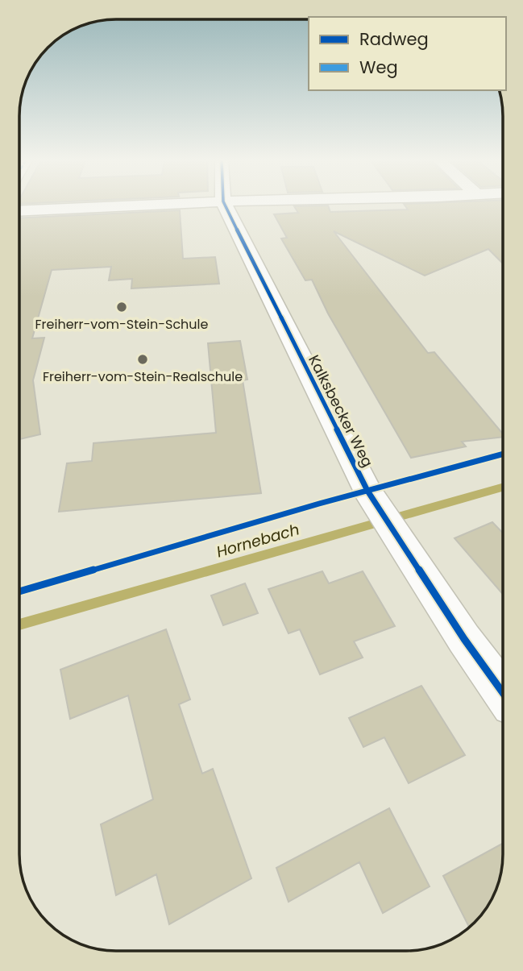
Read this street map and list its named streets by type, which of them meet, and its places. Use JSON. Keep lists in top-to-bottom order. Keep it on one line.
{"streets":{"street":["Kalksbecker Weg"]},"water":["Hornebach"],"places":["Freiherr-vom-Stein-Schule","Freiherr-vom-Stein-Realschule"],"legend":["Radweg","Weg"]}
